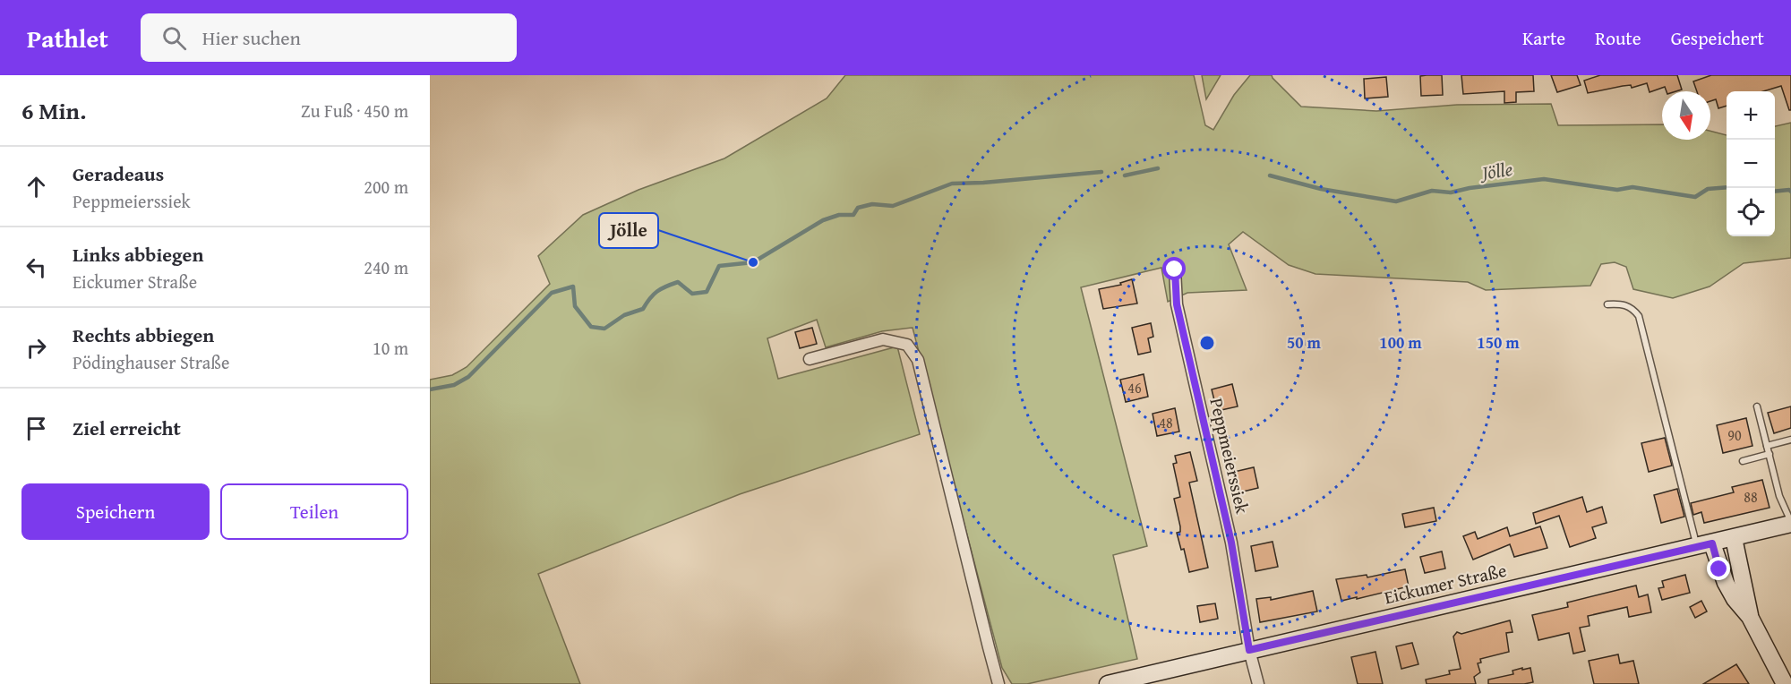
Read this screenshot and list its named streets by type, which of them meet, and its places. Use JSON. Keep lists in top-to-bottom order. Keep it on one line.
{"streets":{"main road":["Eickumer Straße"],"street":["Peppmeierssiek"]},"crossings":[["Peppmeierssiek","Eickumer Straße"]],"water":["Jölle"],"places":["Jölle"],"house_numbers":["46","48","90","88"],"north":"bottom","page":{"header":"Pathlet","search":"Hier suchen","nav":["Karte","Route","Gespeichert"],"heading":["6 Min.","Zu Fuß · 450 m"],"map_buttons":["+","−"],"list":[["Geradeaus","Peppmeierssiek","200 m"],["Links abbiegen","Eickumer Straße","240 m"],["Rechts abbiegen","Pödinghauser Straße","10 m"],"Ziel erreicht"],"buttons":["Speichern","Teilen"]},"rings":["50 m","100 m","150 m"]}
